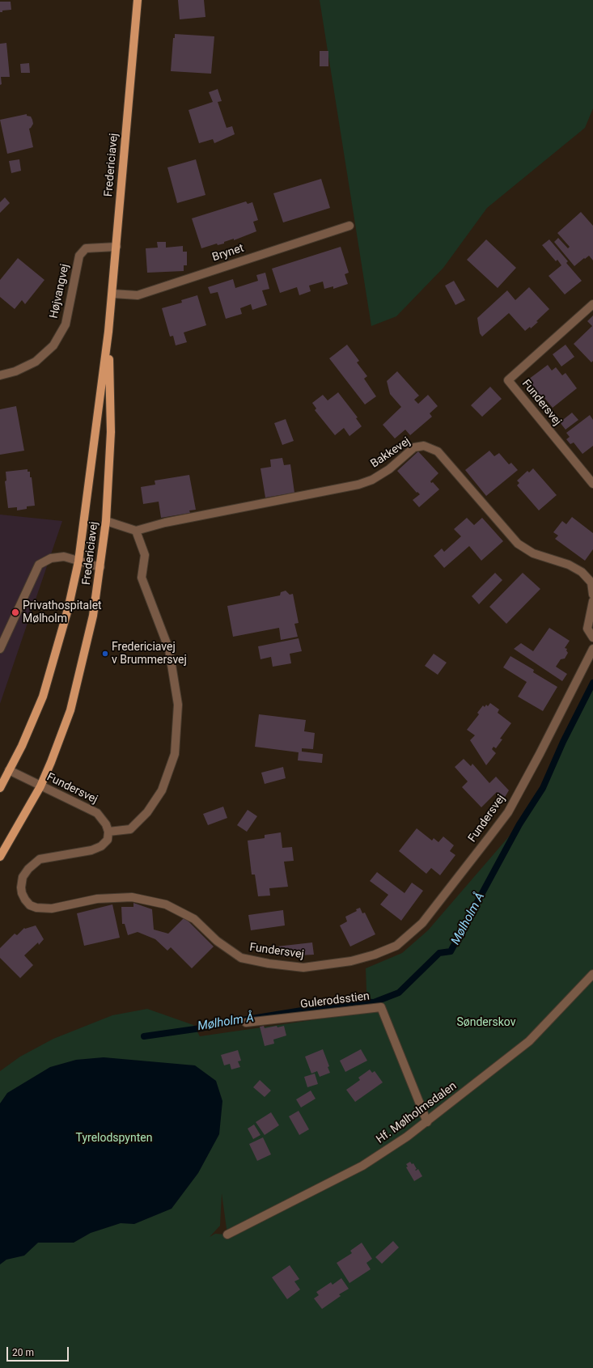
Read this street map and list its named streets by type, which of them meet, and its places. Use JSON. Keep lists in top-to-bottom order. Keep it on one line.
{"streets":{"main road":["Fredericiavej"],"street":["Brynet","Højvangvej","Fundersvej","Bakkevej","Gulerodsstien","Hf. Mølholmsdalen"]},"crossings":[["Fredericiavej","Brynet"],["Fredericiavej","Højvangvej"],["Fredericiavej","Fundersvej"],["Gulerodsstien","Hf. Mølholmsdalen"]],"water":["Mølholm Å"],"parks":["Sønderskov","Tyrelodspynten"],"places":["Privathospitalet Mølholm","Fredericiavej v Brummersvej"],"scale_bar":"20 m"}
